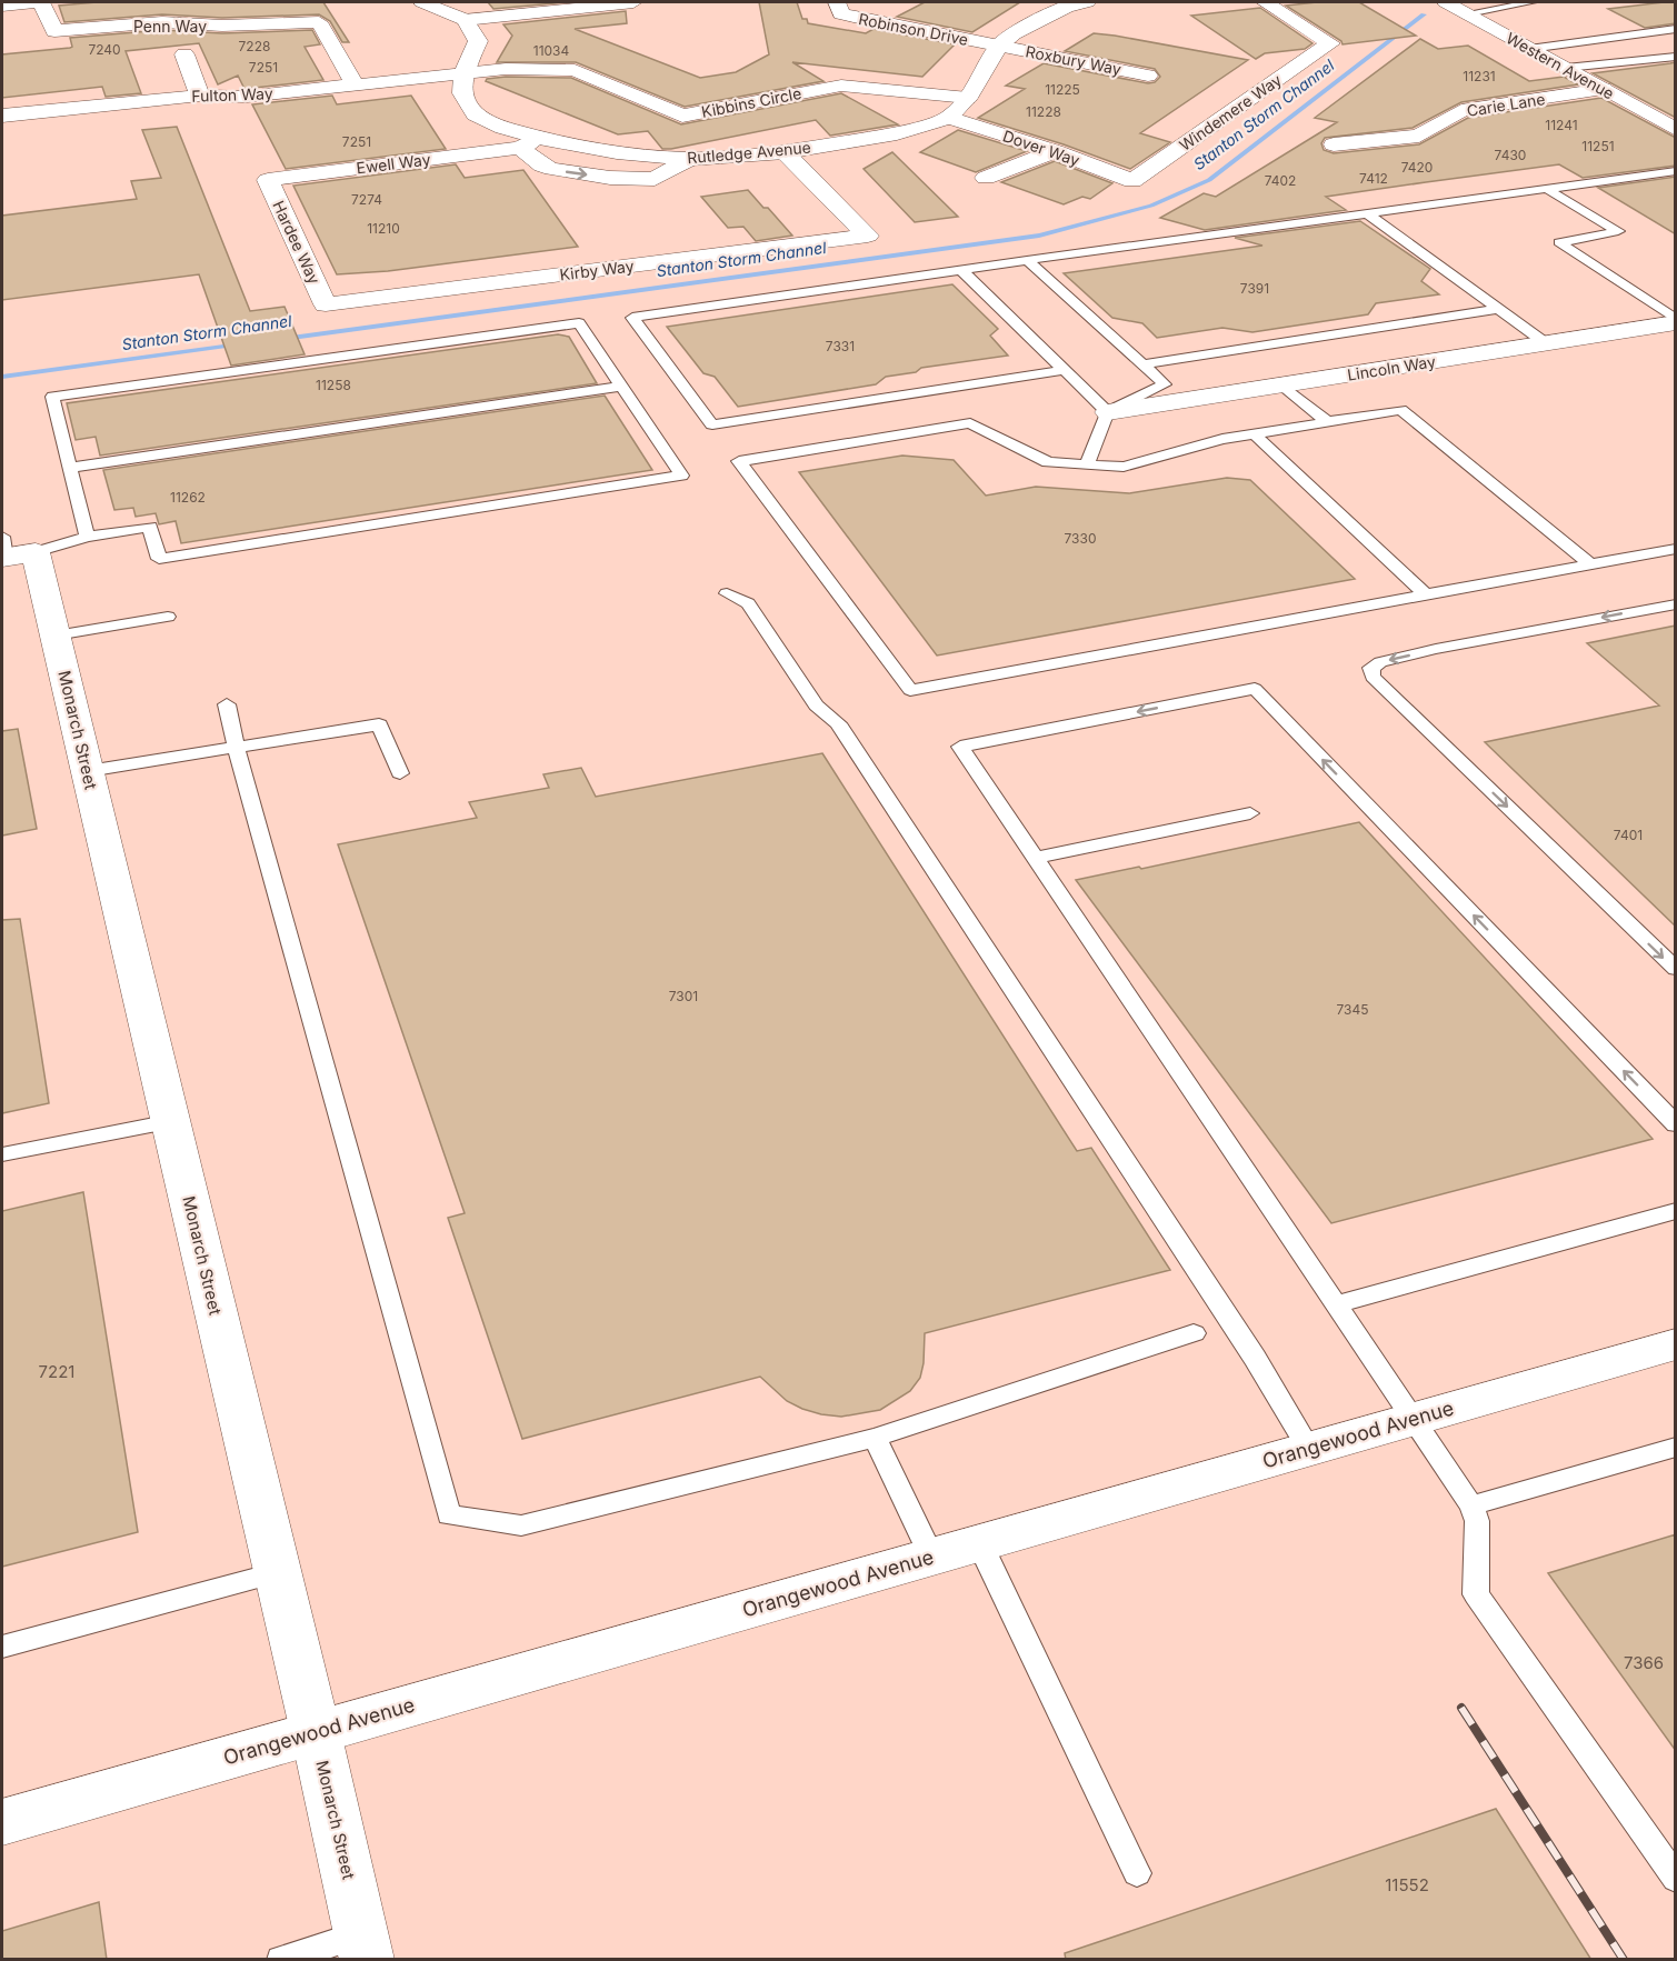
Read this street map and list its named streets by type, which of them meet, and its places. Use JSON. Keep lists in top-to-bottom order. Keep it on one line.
{"streets":{"street":["Penn Way","Robinson Drive","Roxbury Way","Western Avenue","Fulton Way","Kibbins Circle","Carie Lane","Windemere Way","Dover Way","Rutledge Avenue","Ewell Way","Hardee Way","Kirby Way","Lincoln Way","Monarch Street","Orangewood Avenue"]},"crossings":[["Penn Way","Fulton Way"],["Robinson Drive","Roxbury Way"],["Western Avenue","Carie Lane"],["Fulton Way","Kibbins Circle"],["Windemere Way","Dover Way"],["Dover Way","Rutledge Avenue"],["Rutledge Avenue","Ewell Way"],["Rutledge Avenue","Kirby Way"],["Ewell Way","Hardee Way"],["Hardee Way","Kirby Way"],["Monarch Street","Orangewood Avenue"]],"water":["Stanton Storm Channel"],"house_numbers":["7228","7240","11034","7251","11231","11225","11228","11241","7251","11251","7430","7420","7412","7402","7274","11210","7391","7331","11258","11262","7330","7401","7301","7345","7221","7366","11552"]}
